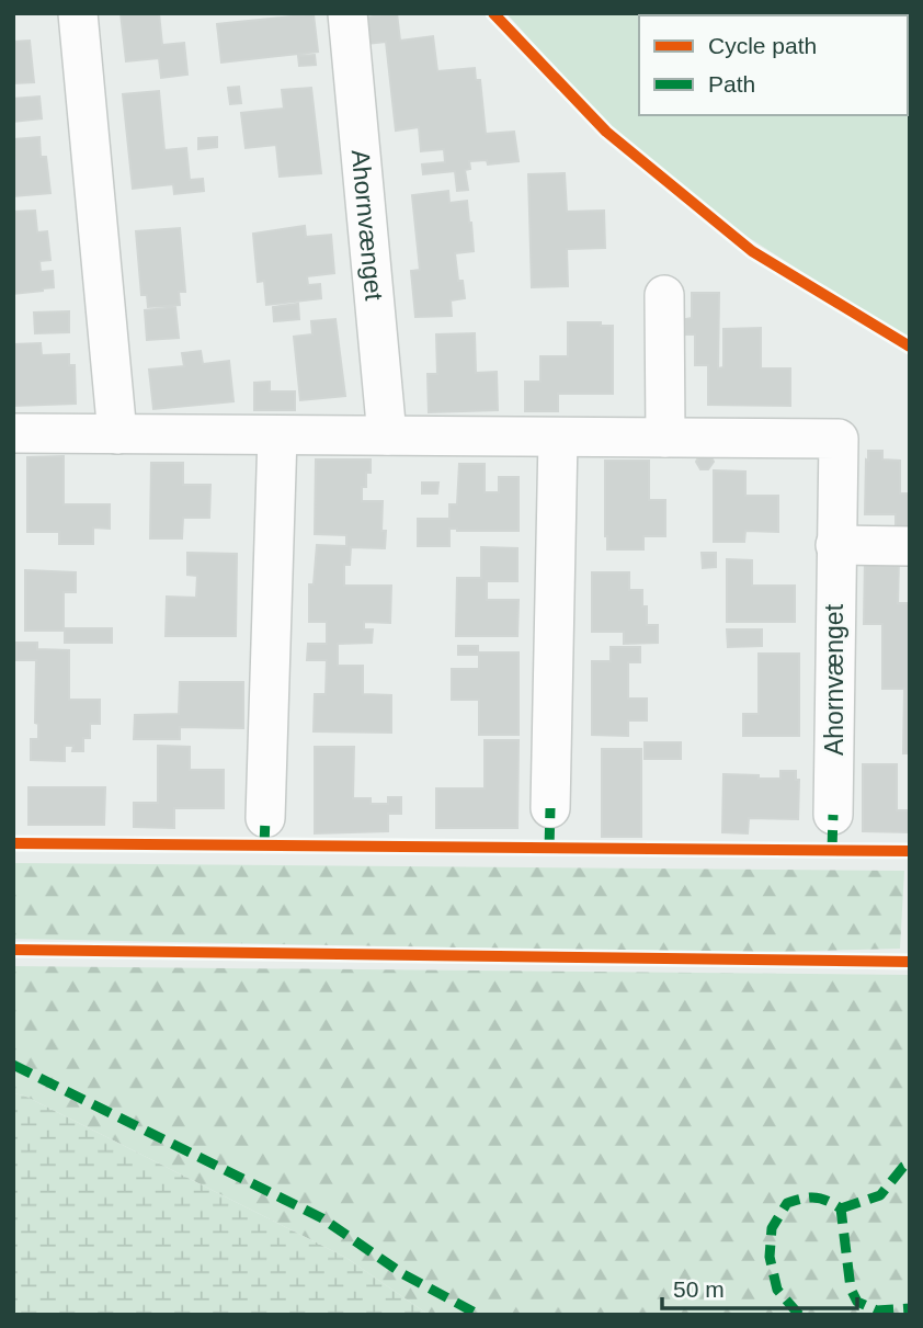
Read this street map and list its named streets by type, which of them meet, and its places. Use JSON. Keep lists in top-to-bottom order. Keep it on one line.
{"streets":{"street":["Ahornvænget"]},"legend":["Cycle path","Path"],"scale_bar":"50 m"}
